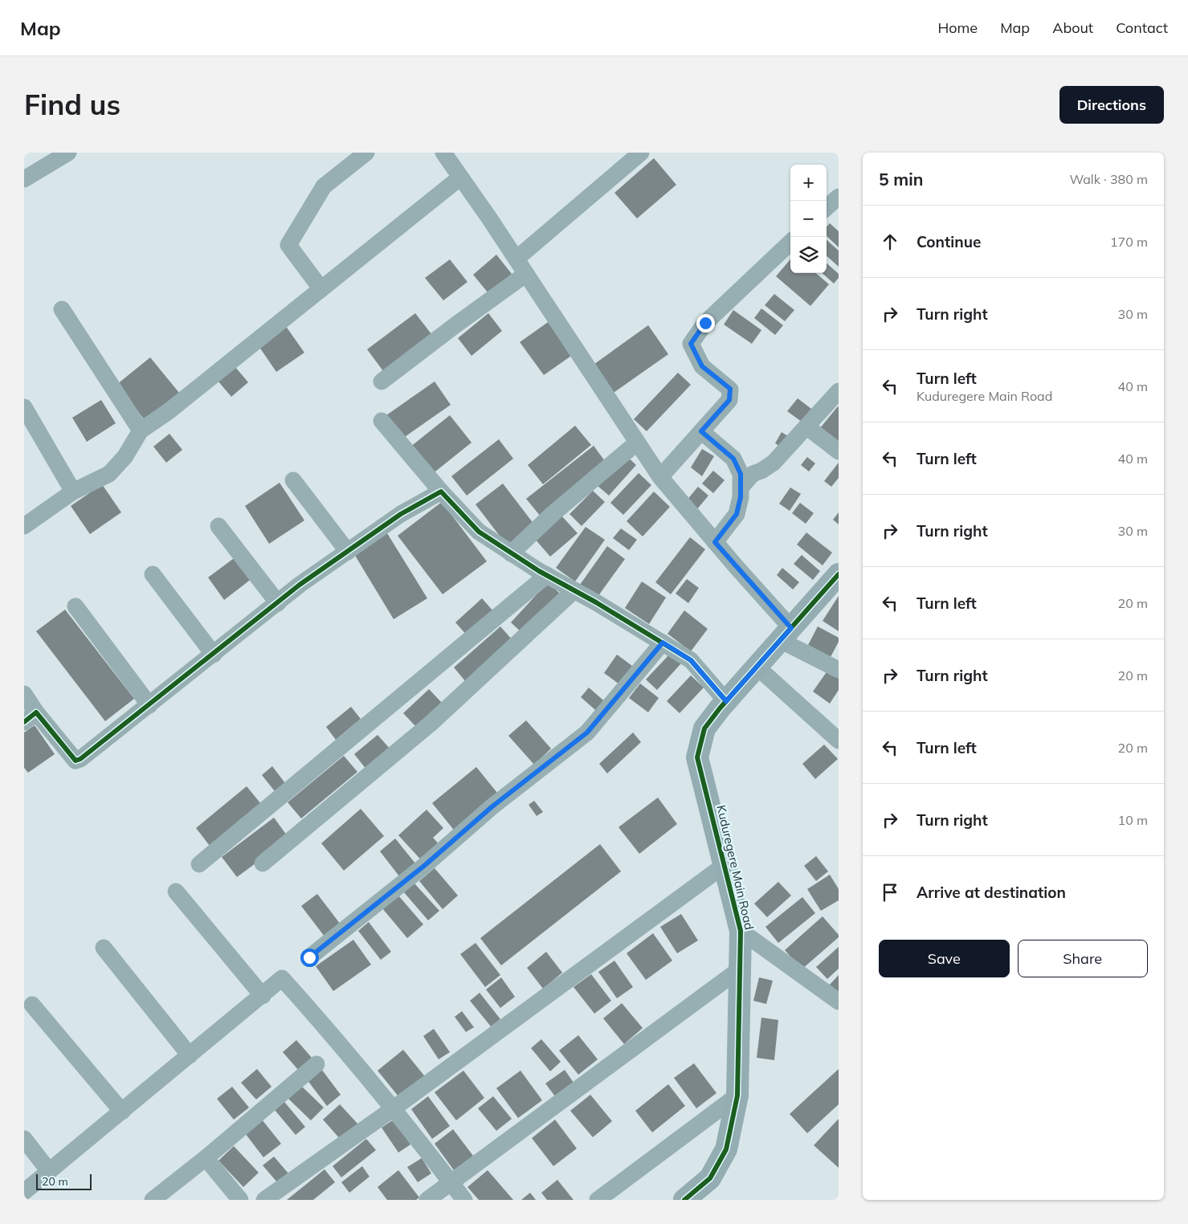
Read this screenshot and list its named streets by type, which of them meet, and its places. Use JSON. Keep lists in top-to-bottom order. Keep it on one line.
{"streets":{"street":["Kuduregere Main Road"]},"scale_bar":"20 m","page":{"header":"Map","nav":["Home","Map","About","Contact"],"buttons":["Directions",["Save","Share"]],"title":"Find us","heading":["5 min","Walk · 380 m"],"map_buttons":["+","−"],"list":[["Continue","170 m"],["Turn right","30 m"],["Turn left","Kuduregere Main Road","40 m"],["Turn left","40 m"],["Turn right","30 m"],["Turn left","20 m"],["Turn right","20 m"],["Turn left","20 m"],["Turn right","10 m"],"Arrive at destination"],"scale":"20 m"}}
